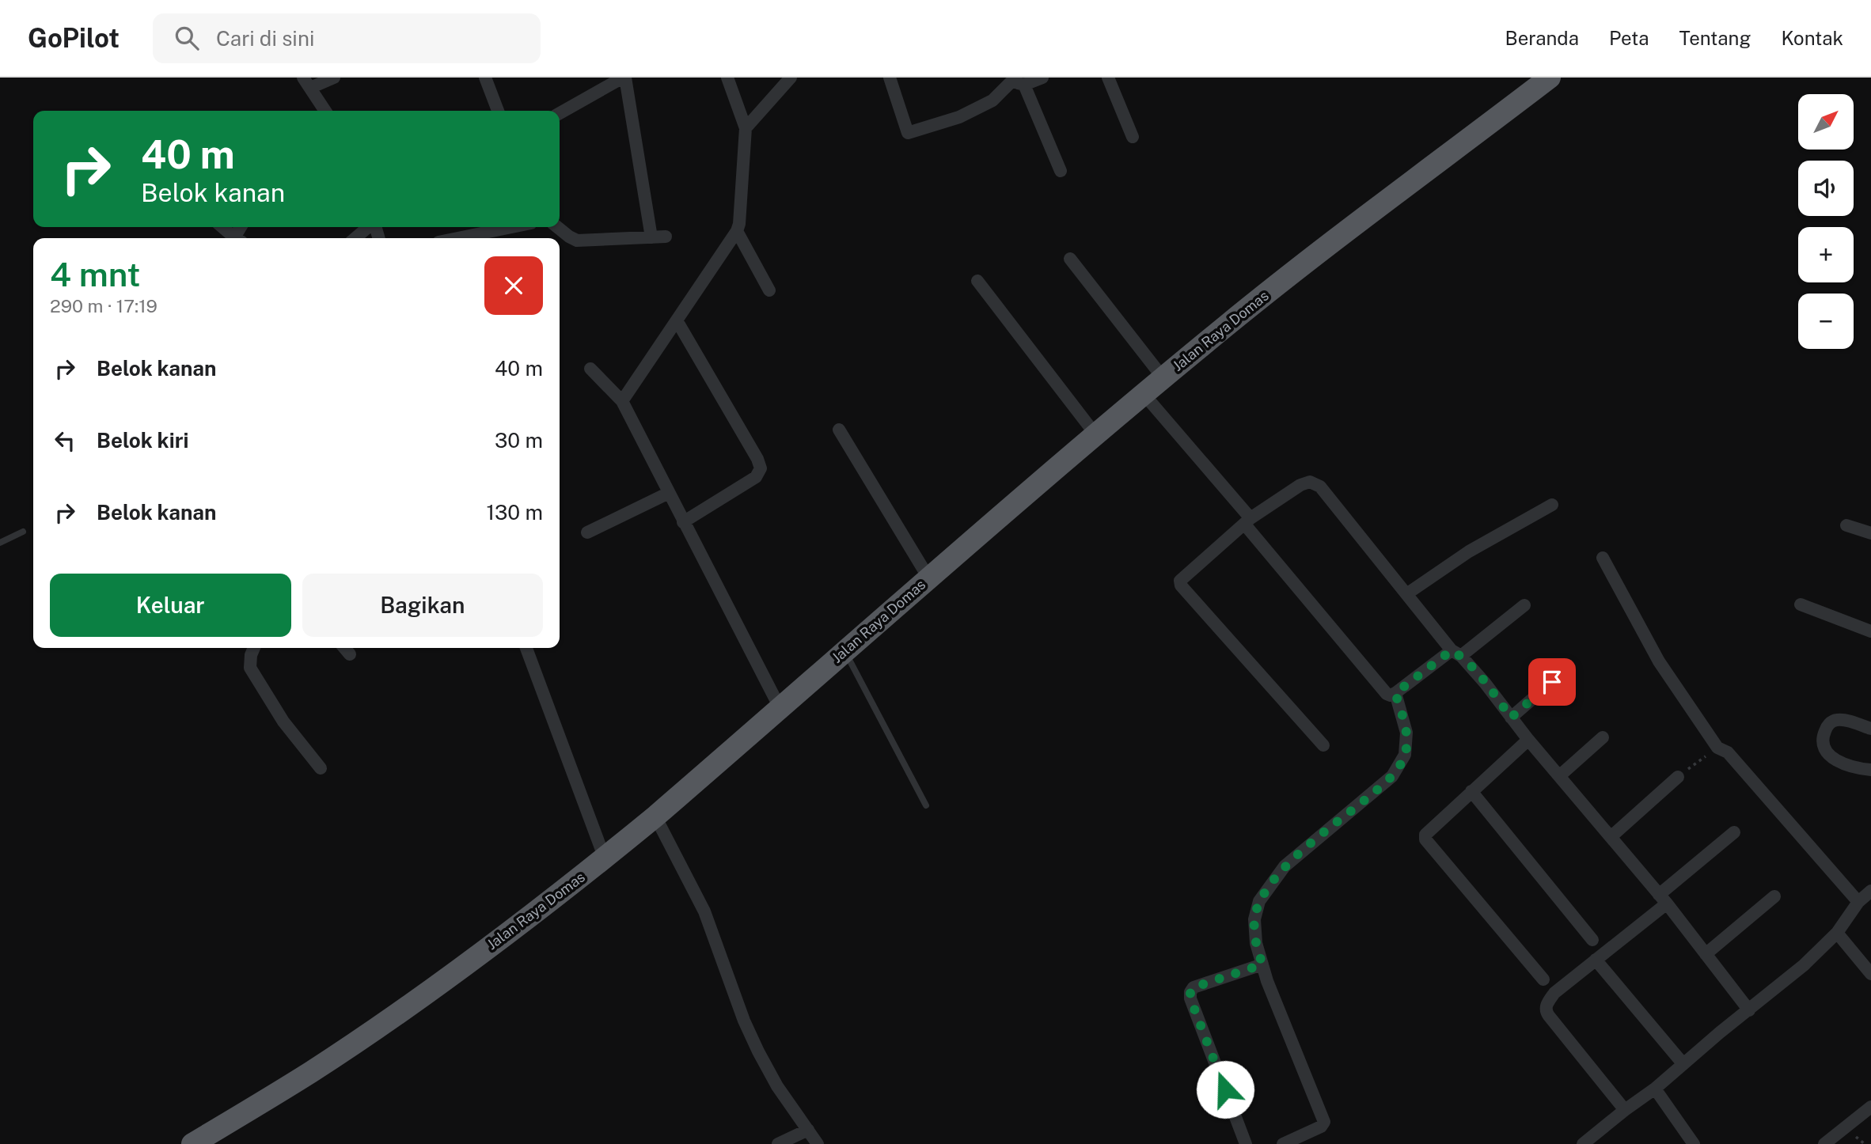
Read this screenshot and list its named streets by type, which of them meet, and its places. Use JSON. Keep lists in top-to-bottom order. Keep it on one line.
{"streets":{"highway":["Jalan Raya Domas"]},"north":"top right","page":{"header":"GoPilot","search":"Cari di sini","nav":["Beranda","Peta","Tentang","Kontak"],"map_buttons":["+","−"],"turn":["40 m","Belok kanan"],"heading":["4 mnt","290 m · 17:19"],"list":[{"name":"Belok kanan","value":"40 m"},{"name":"Belok kiri","value":"30 m"},{"name":"Belok kanan","value":"130 m"}],"buttons":["Keluar","Bagikan"]}}
